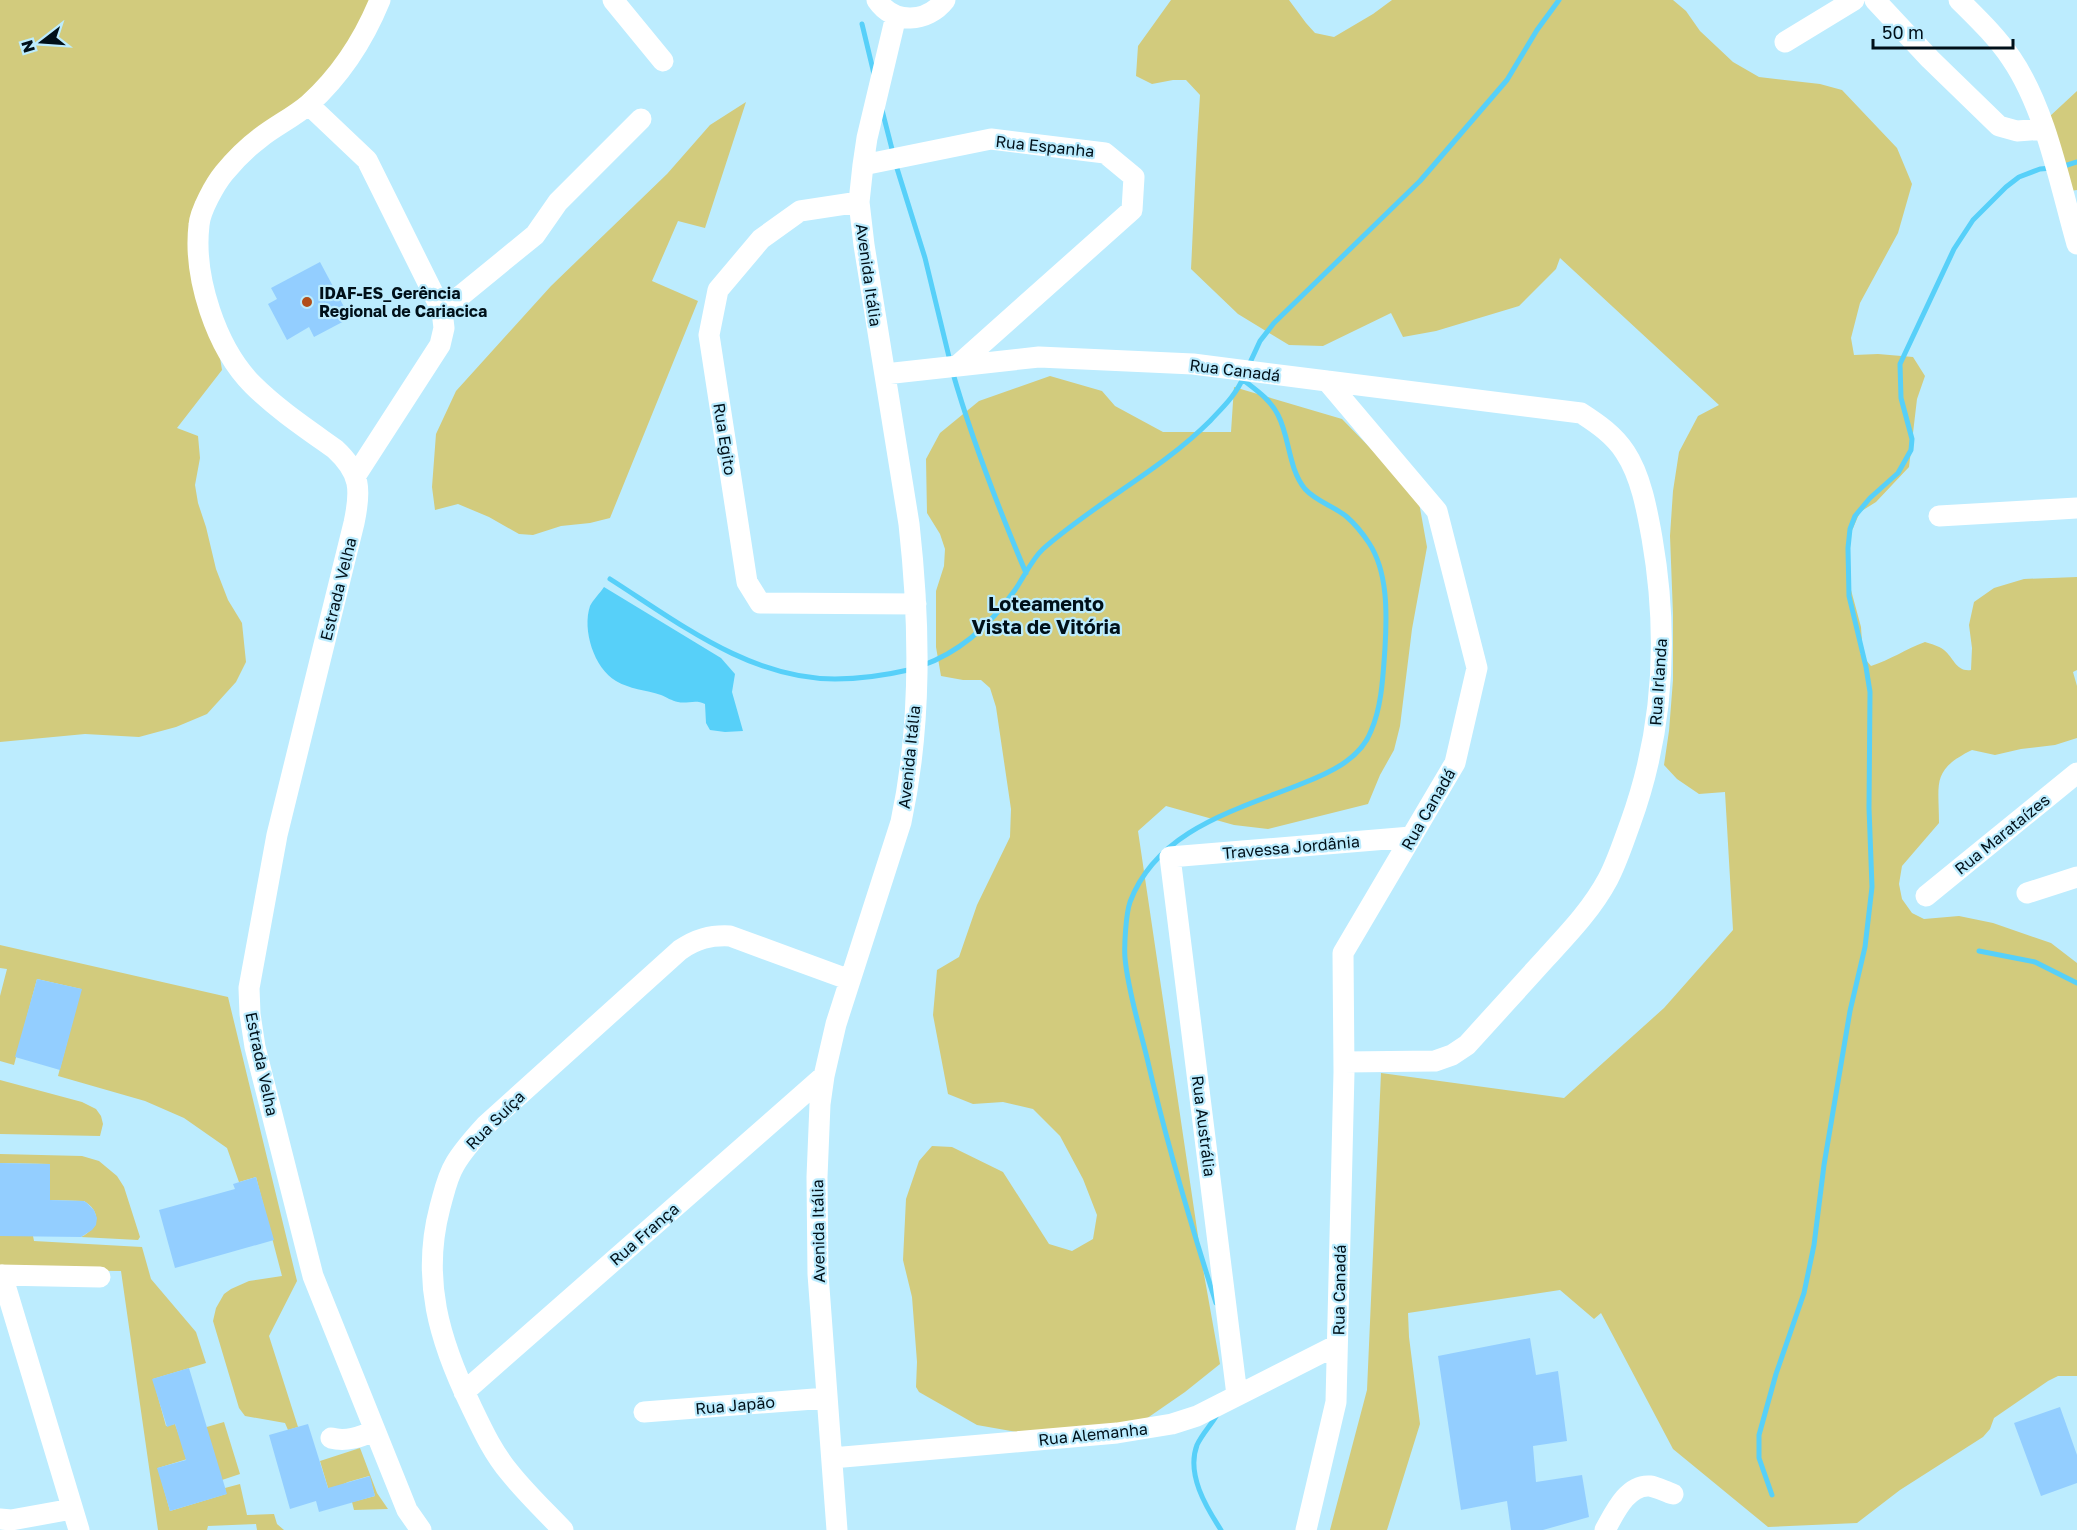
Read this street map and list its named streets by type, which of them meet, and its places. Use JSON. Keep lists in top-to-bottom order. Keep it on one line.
{"streets":{"street":["Rua Espanha","Avenida Itália","Rua Canadá","Rua Egito","Estrada Velha","Rua Irlanda","Rua Marataízes","Travessa Jordânia","Rua Suíça","Rua Austrália","Rua França","Rua Japão","Rua Alemanha"]},"crossings":[["Rua Espanha","Avenida Itália"],["Rua Espanha","Rua Canadá"],["Avenida Itália","Rua Canadá"],["Avenida Itália","Rua Egito"],["Avenida Itália","Rua Suíça"],["Avenida Itália","Rua França"],["Avenida Itália","Rua Japão"],["Avenida Itália","Rua Alemanha"],["Rua Canadá","Rua Irlanda"],["Rua Canadá","Travessa Jordânia"],["Rua Canadá","Rua Alemanha"],["Travessa Jordânia","Rua Austrália"],["Rua Suíça","Rua França"],["Rua Austrália","Rua Alemanha"]],"districts":["Loteamento Vista de Vitória"],"places":["IDAF-ES_Gerência Regional de Cariacica"],"scale_bar":"50 m","north":"left"}
